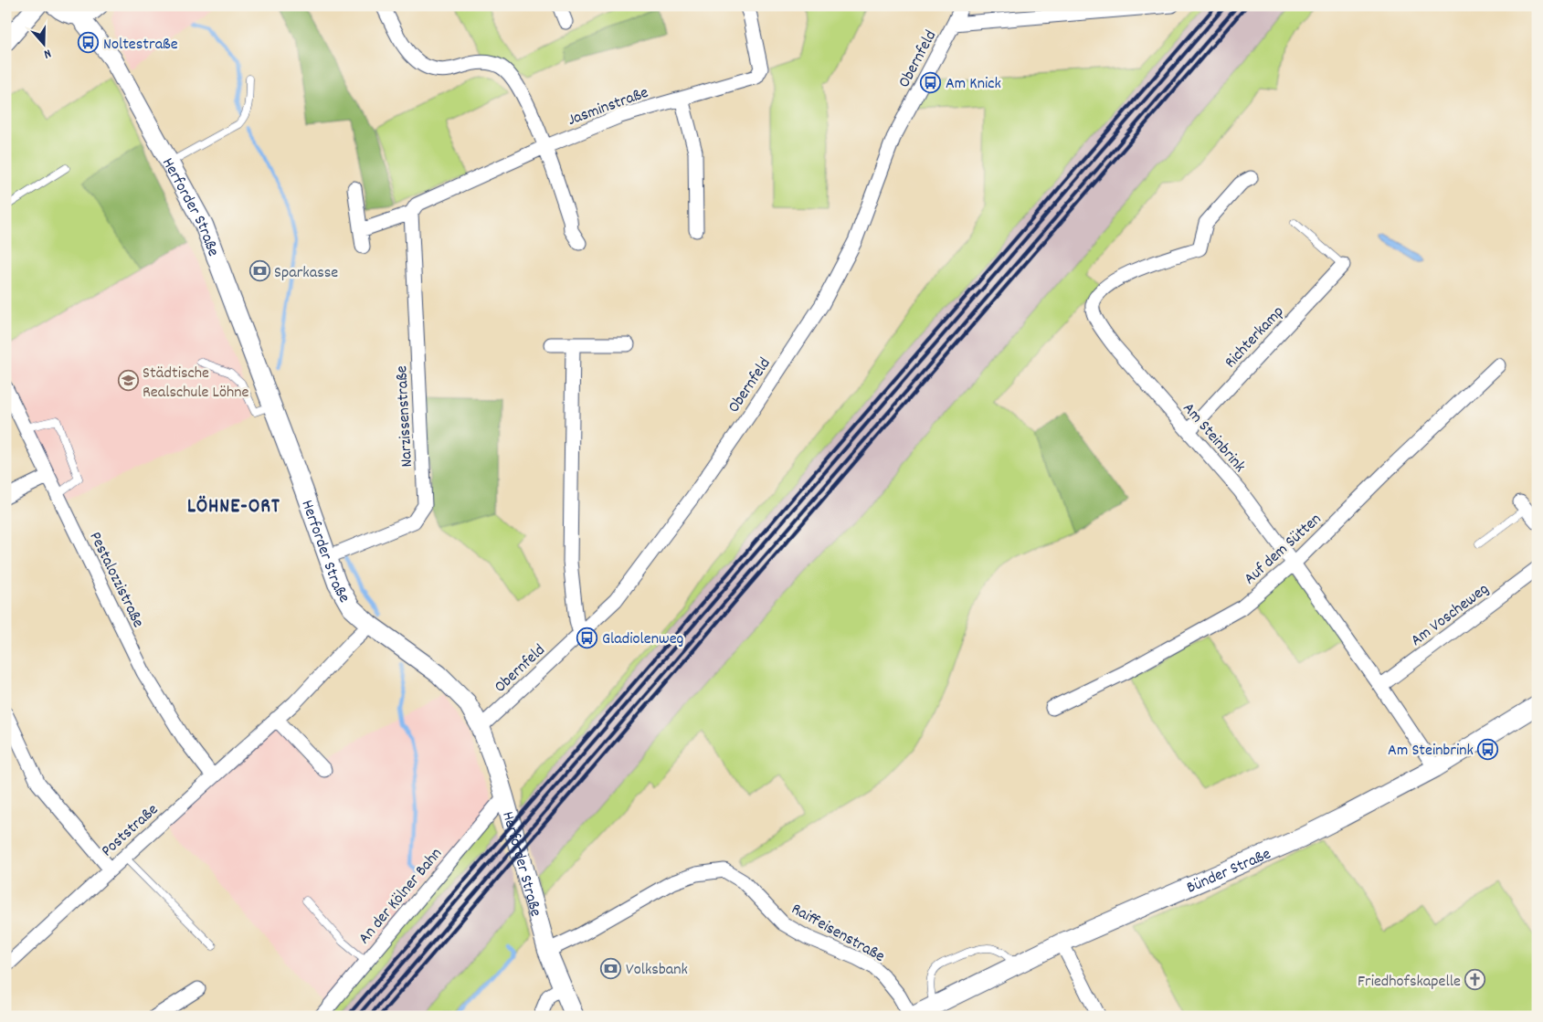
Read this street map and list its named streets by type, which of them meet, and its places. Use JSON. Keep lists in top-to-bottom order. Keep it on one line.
{"streets":{"main road":["Herforder Straße","Bünder Straße"],"street":["Obernfeld","Jasminstraße","Richterkamp","Narzissenstraße","Am Steinbrink","Auf dem Sütten","Pestalozzistraße","Am Voscheweg","Poststraße","An der Kölner Bahn","Raiffeisenstraße"]},"crossings":[["Obernfeld","Herforder Straße"],["Jasminstraße","Narzissenstraße"],["Herforder Straße","Narzissenstraße"],["Herforder Straße","Poststraße"],["Herforder Straße","An der Kölner Bahn"],["Herforder Straße","Raiffeisenstraße"],["Richterkamp","Am Steinbrink"],["Am Steinbrink","Auf dem Sütten"],["Am Steinbrink","Am Voscheweg"],["Am Steinbrink","Bünder Straße"],["Pestalozzistraße","Poststraße"],["Bünder Straße","Raiffeisenstraße"]],"districts":["LÖHNE-ORT"],"places":{"bus stop":["Noltestraße","Am Knick","Gladiolenweg","Am Steinbrink"],"bank":["Sparkasse","Volksbank"],"school or university":["Städtische Realschule Löhne"],"church":["Friedhofskapelle"]},"north":"bottom"}
